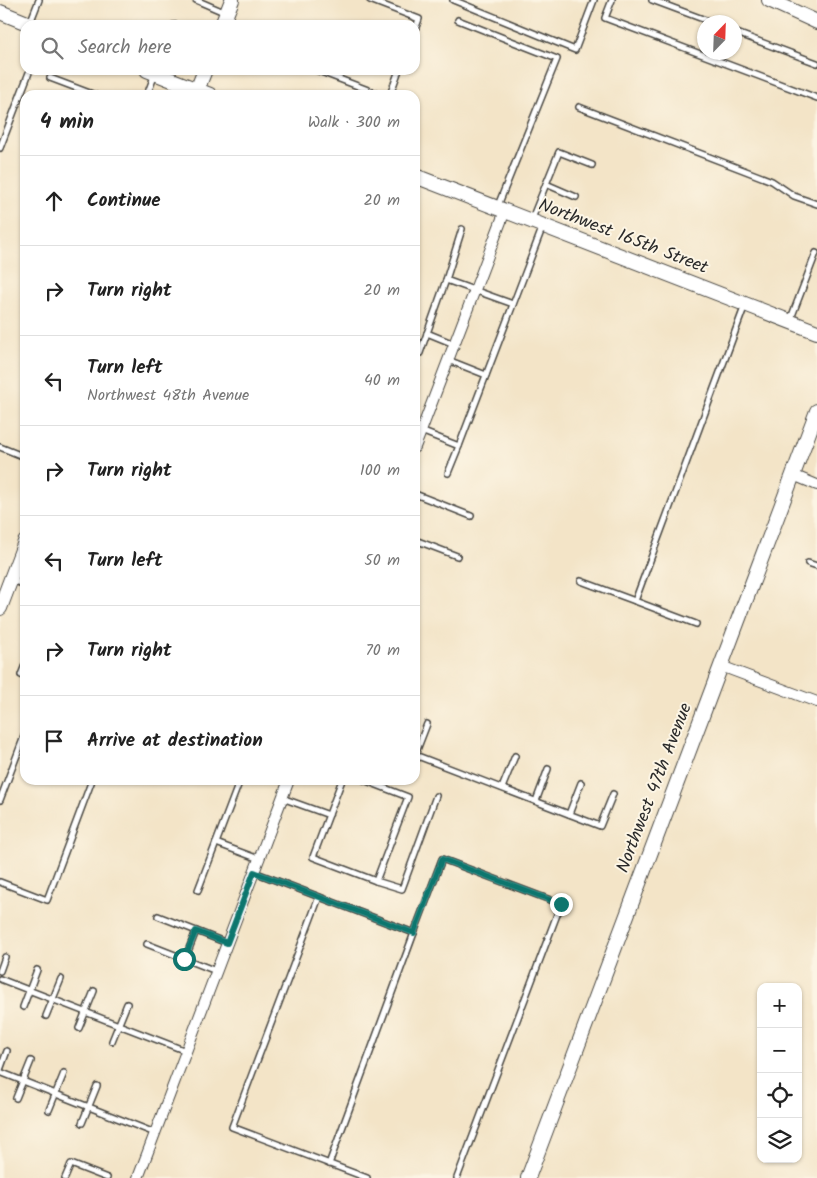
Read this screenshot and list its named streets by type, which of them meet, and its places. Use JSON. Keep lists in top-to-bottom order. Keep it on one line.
{"streets":{"street":["Northwest 165th Street","Northwest 47th Avenue"]},"north":"top right","page":{"search":"Search here","heading":["4 min","Walk · 300 m"],"list":[["Continue","20 m"],["Turn right","20 m"],["Turn left","Northwest 48th Avenue","40 m"],["Turn right","100 m"],["Turn left","50 m"],["Turn right","70 m"],"Arrive at destination"],"map_buttons":["+","−"]}}
